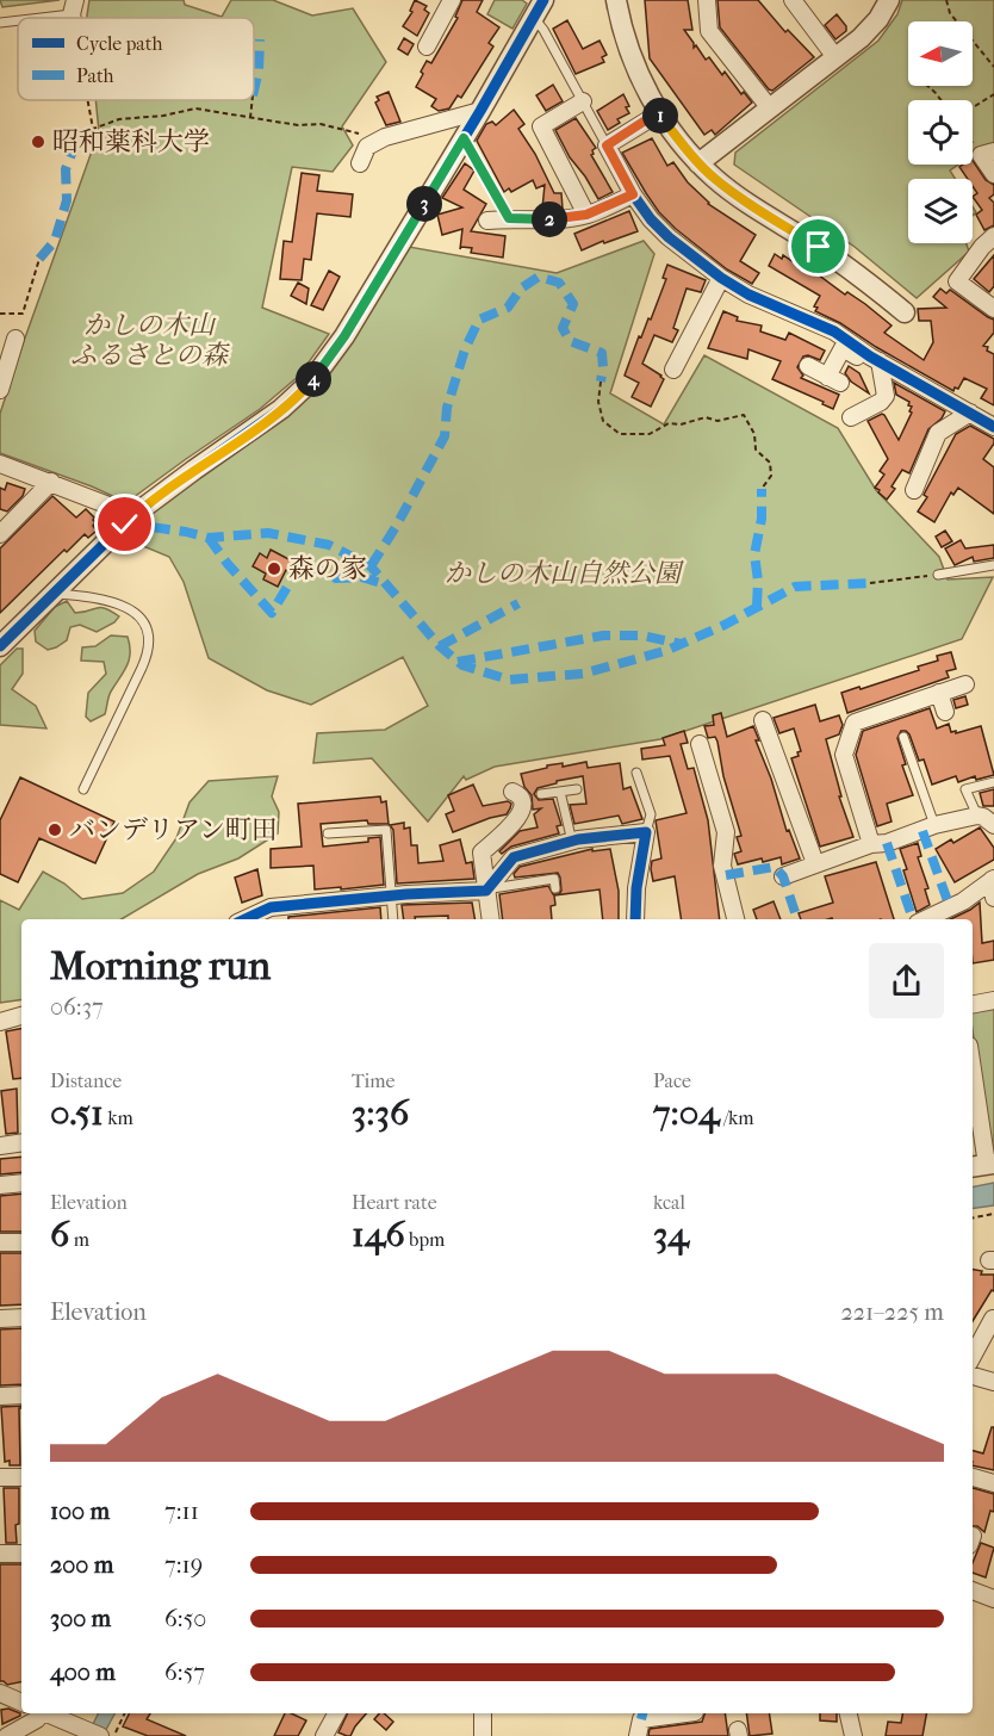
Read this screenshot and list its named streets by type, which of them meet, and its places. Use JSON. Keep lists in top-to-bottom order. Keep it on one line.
{"parks":["かしの木山 ふるさとの森","かしの木山自然公園"],"places":["昭和薬科大学","森の家","バンデリアン町田"],"legend":["Cycle path","Path"],"north":"left","page":{"pins":["1","3","2","4"],"heading":["Morning run","06:37"],"stats":[["Distance","0.51 km"],["Time","3:36"],["Pace","7:04 /km"],["Elevation","6 m"],["Heart rate","146 bpm"],["kcal","34"]],"chart":["Elevation","221–225 m"],"list":[{"name":"100 m","note":"7:11"},{"name":"200 m","note":"7:19"},{"name":"300 m","note":"6:50"},{"name":"400 m","note":"6:57"}]}}
